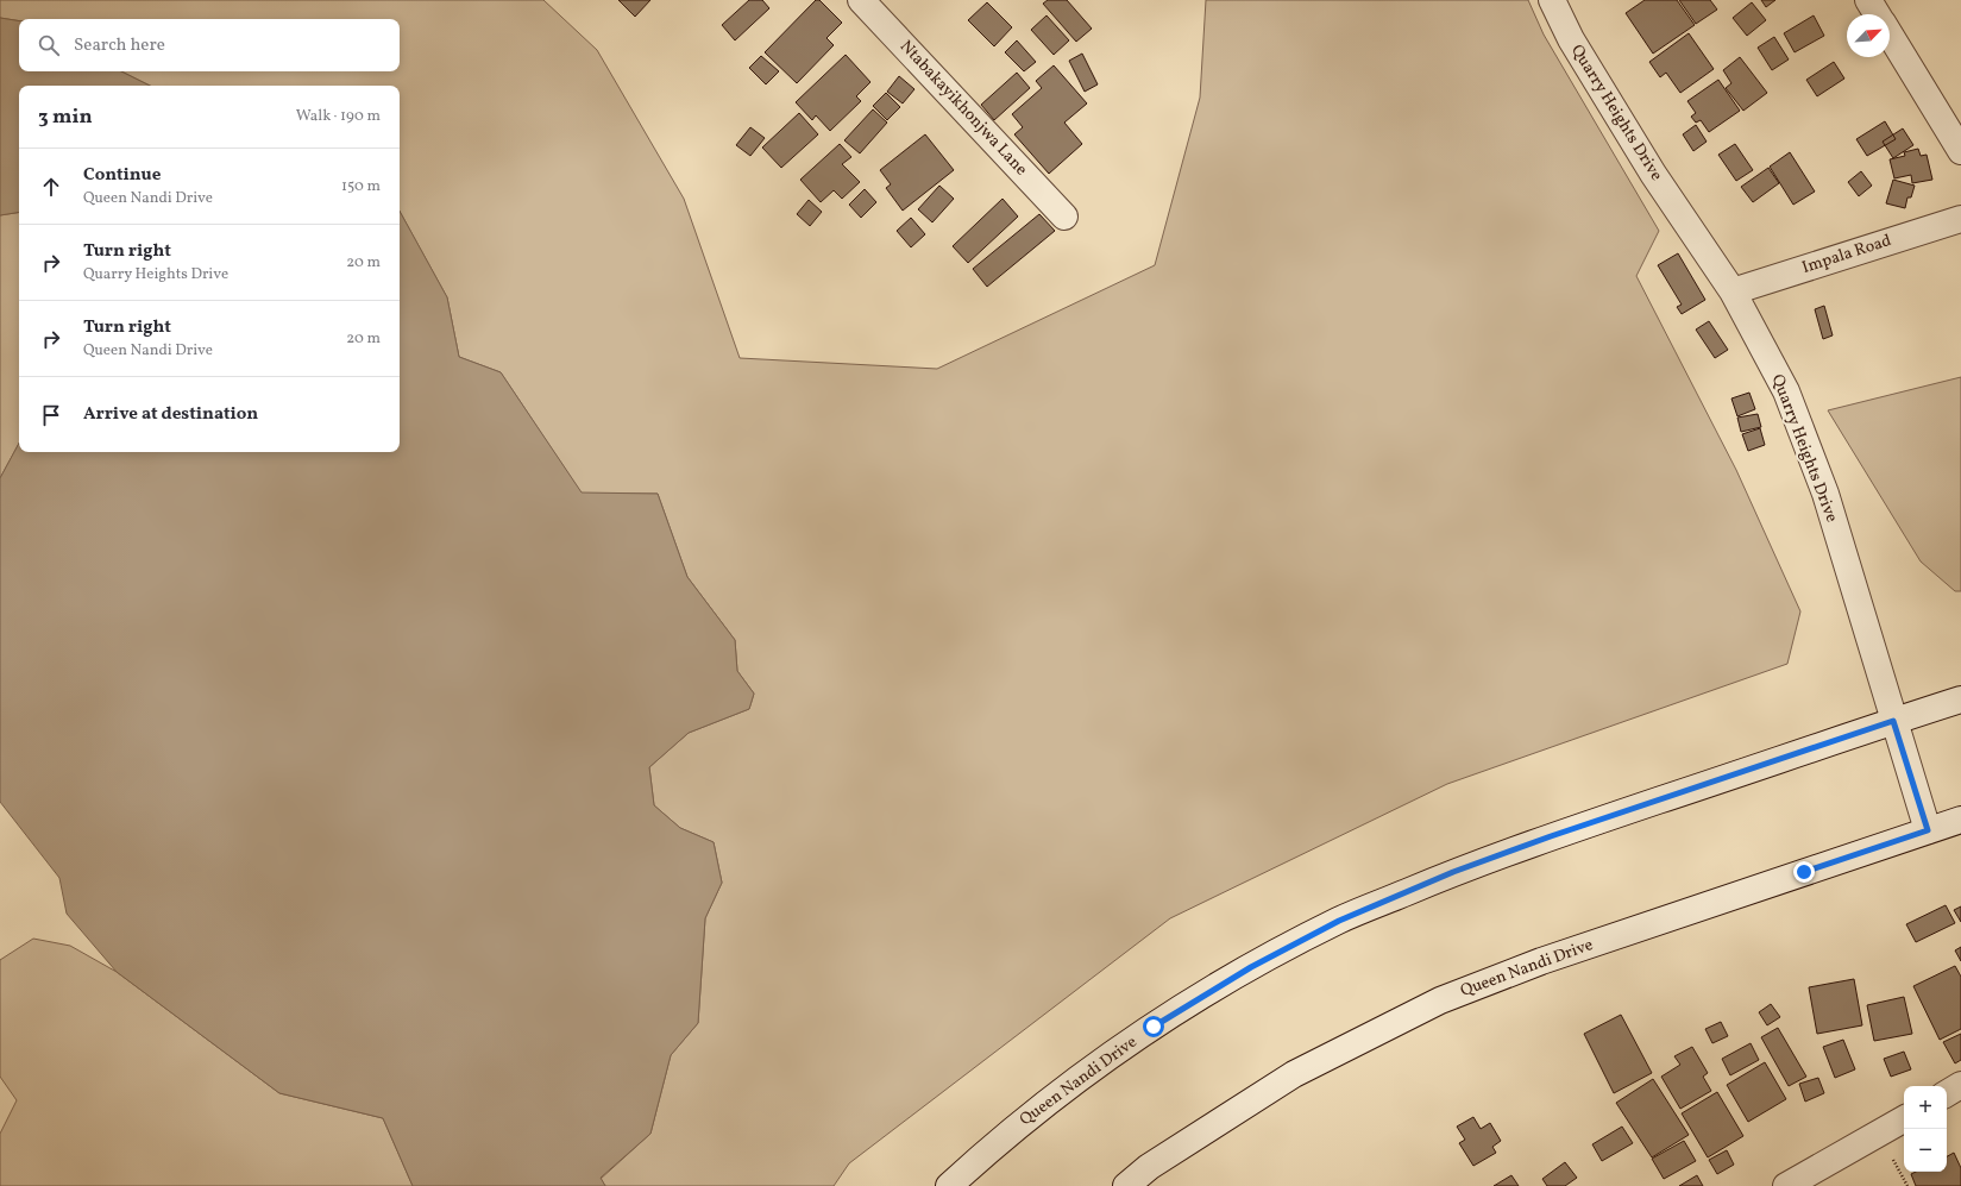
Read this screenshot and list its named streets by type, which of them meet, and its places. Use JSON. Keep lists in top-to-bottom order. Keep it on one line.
{"streets":{"main road":["Ntabakayikhonjwa Lane","Quarry Heights Drive","Impala Road","Queen Nandi Drive"]},"crossings":[["Quarry Heights Drive","Impala Road"],["Quarry Heights Drive","Queen Nandi Drive"]],"north":"top right","page":{"search":"Search here","heading":["3 min","Walk · 190 m"],"list":[["Continue","Queen Nandi Drive","150 m"],["Turn right","Quarry Heights Drive","20 m"],["Turn right","Queen Nandi Drive","20 m"],"Arrive at destination"],"map_buttons":["+","−"]}}
